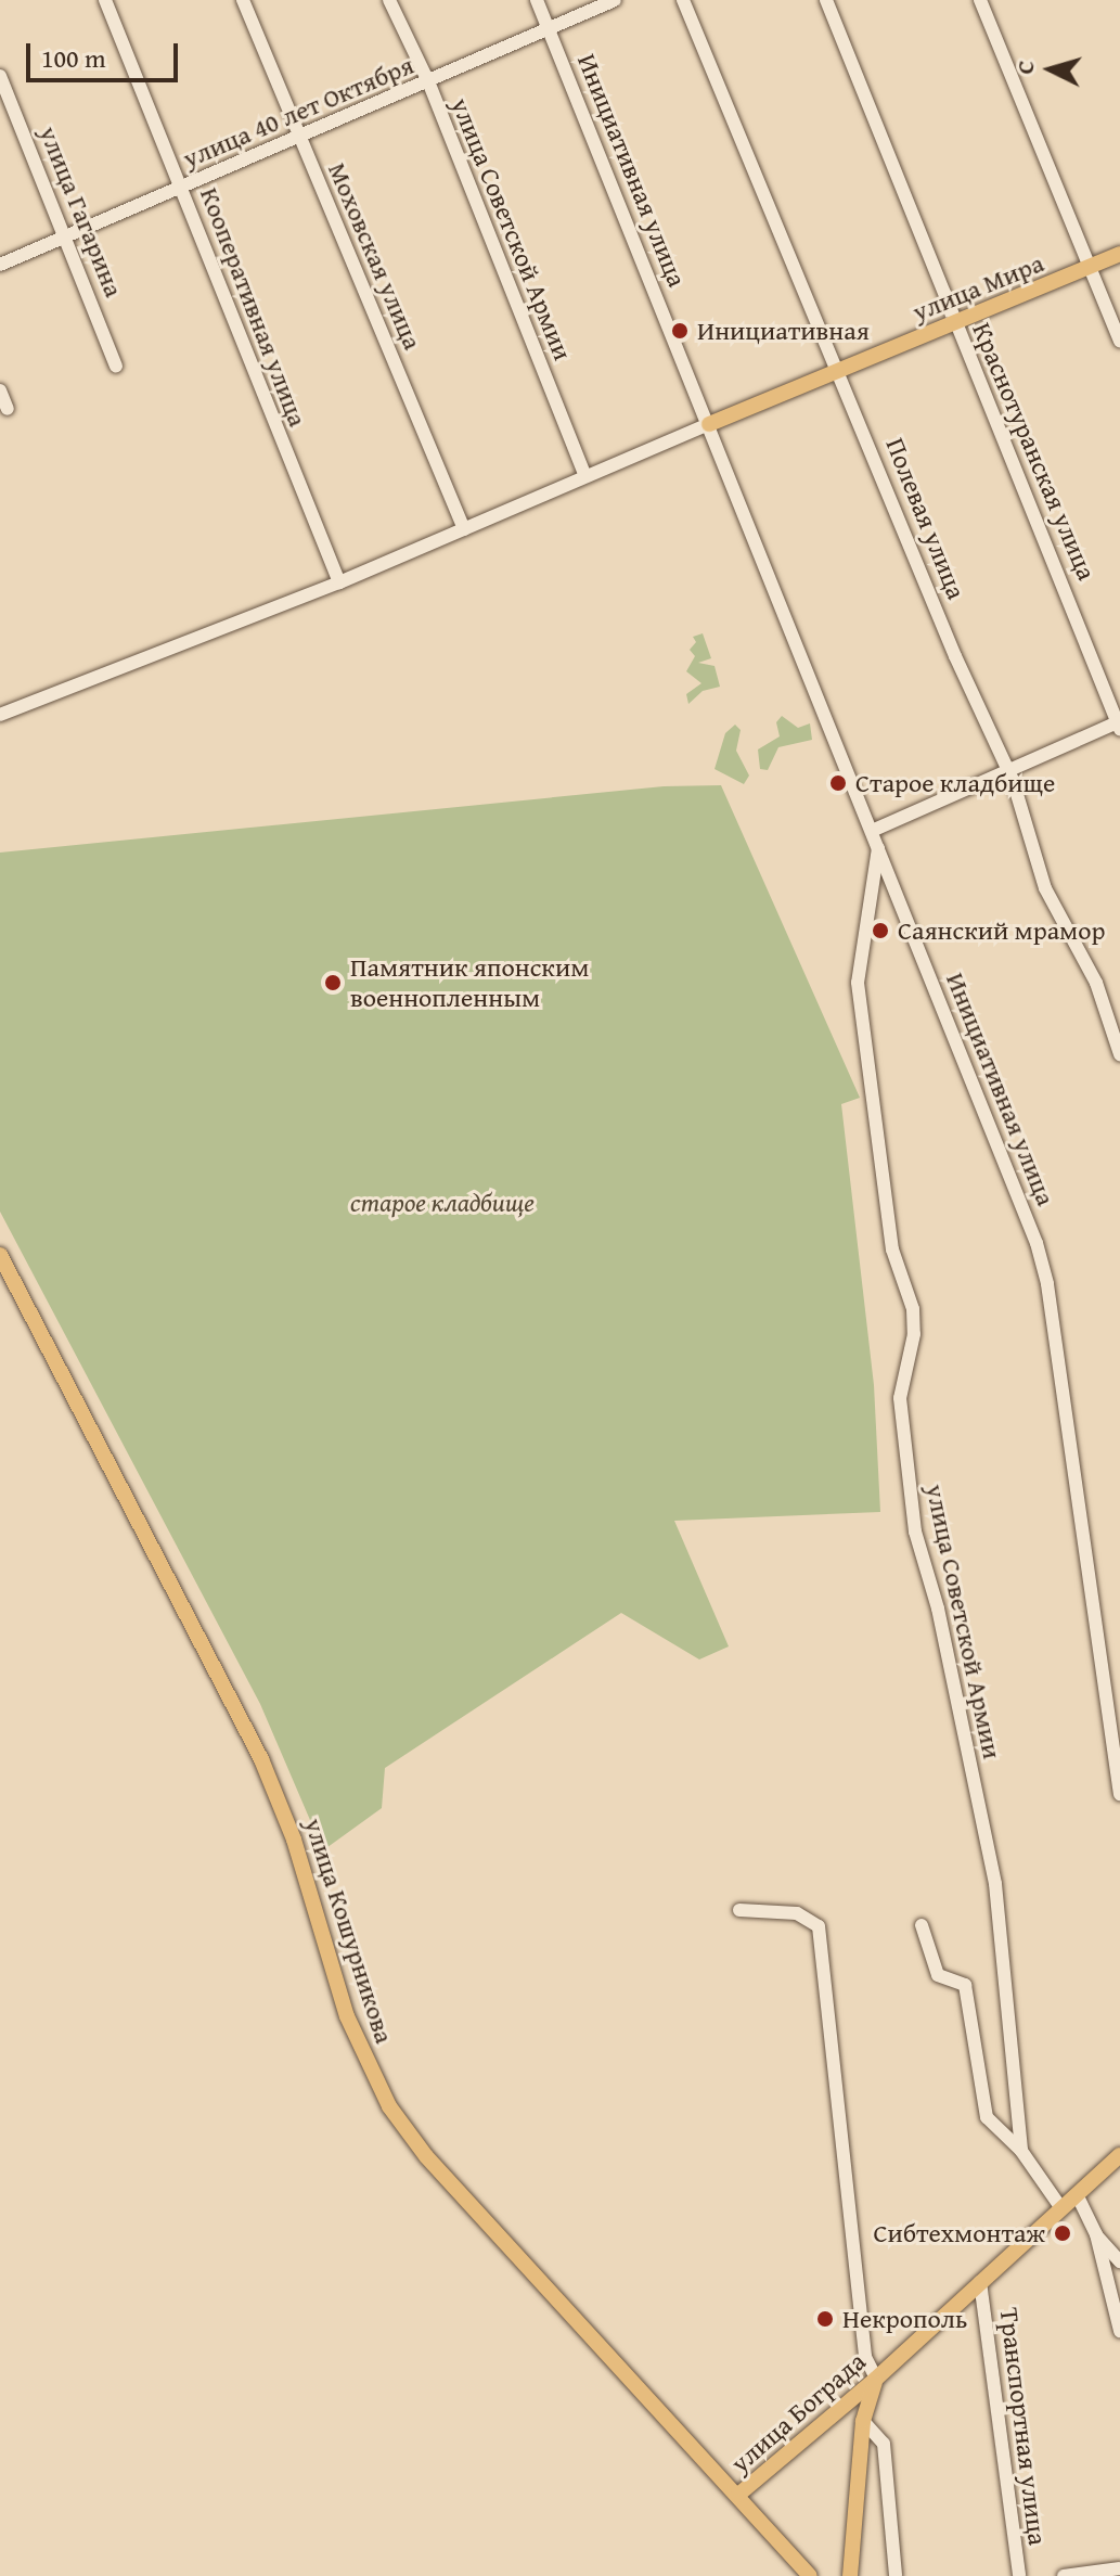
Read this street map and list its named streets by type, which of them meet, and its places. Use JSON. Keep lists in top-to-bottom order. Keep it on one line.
{"streets":{"main road":["улица Мира","улица Кошурникова","улица Бограда"],"street":["улица 40 лет Октября","Инициативная улица","улица Гагарина","улица Советской Армии","Моховская улица","Кооперативная улица","Краснотуранская улица","Полевая улица","Транспортная улица"]},"crossings":[["улица 40 лет Октября","Инициативная улица"],["улица 40 лет Октября","улица Гагарина"],["улица 40 лет Октября","улица Советской Армии"],["улица 40 лет Октября","Моховская улица"],["улица 40 лет Октября","Кооперативная улица"],["Инициативная улица","улица Советской Армии"],["Инициативная улица","улица Мира"],["улица Советской Армии","улица Бограда"],["улица Мира","Краснотуранская улица"],["улица Мира","Полевая улица"],["улица Кошурникова","улица Бограда"],["улица Бограда","Транспортная улица"]],"parks":["старое кладбище"],"places":["Инициативная","Старое кладбище","Саянский мрамор","Памятник японским военнопленным","Сибтехмонтаж","Некрополь"],"scale_bar":"100 m","north":"left"}
